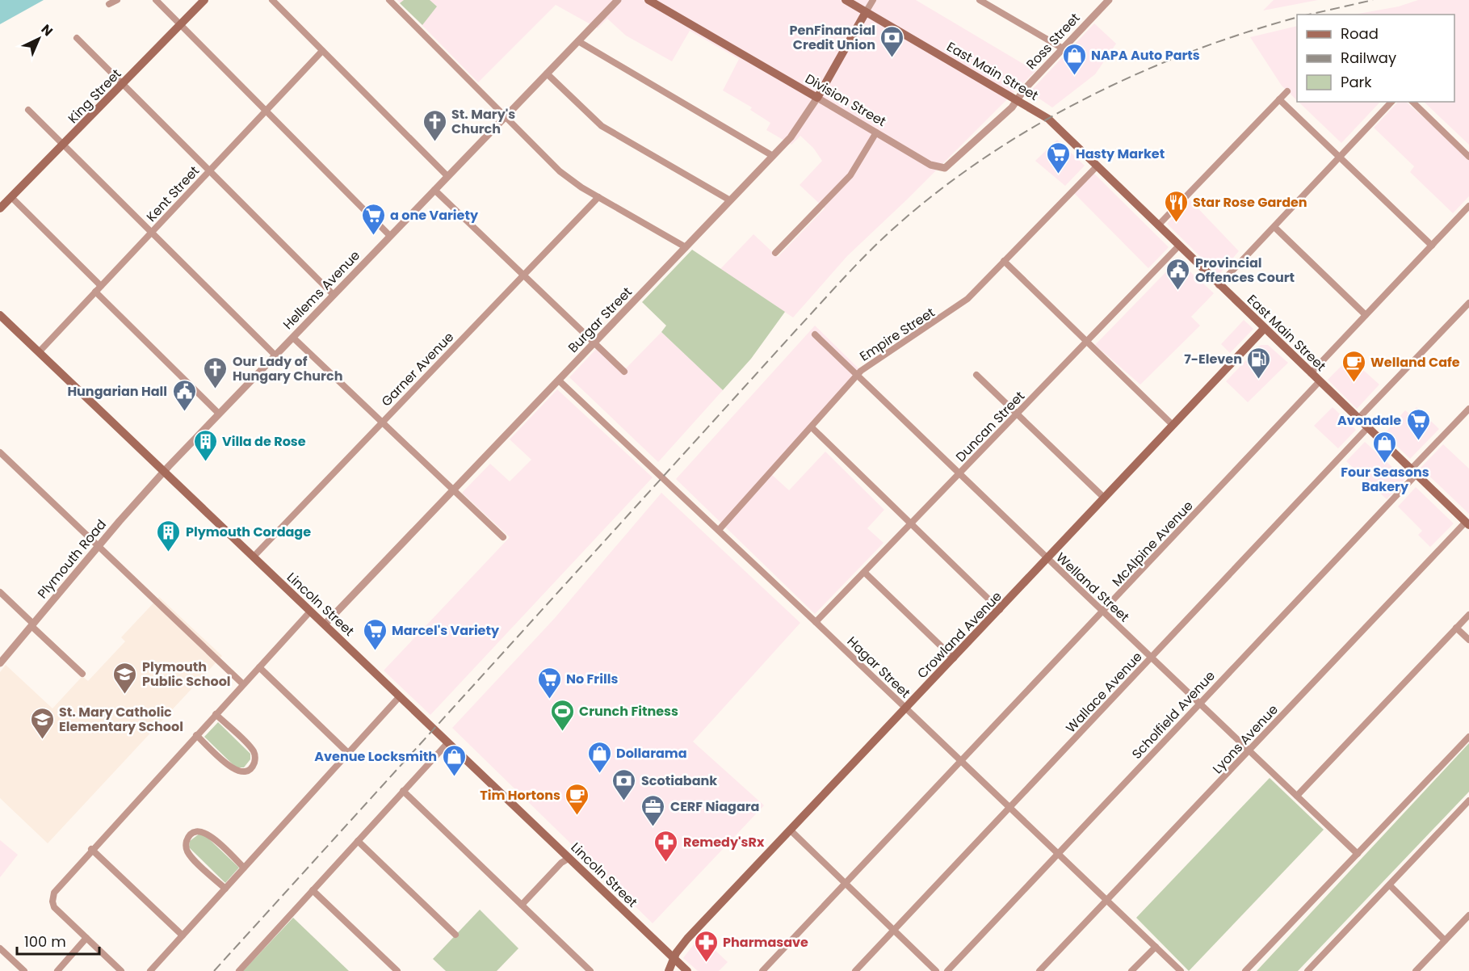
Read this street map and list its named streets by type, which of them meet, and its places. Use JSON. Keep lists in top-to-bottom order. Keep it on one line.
{"streets":{"main road":["East Main Street","King Street","Division Street","Burgar Street","Lincoln Street","Crowland Avenue"],"street":["Ross Street","Kent Street","Hellems Avenue","Empire Street","Garner Avenue","Duncan Street","McAlpine Avenue","Plymouth Road","Welland Street","Hagar Street","Wallace Avenue","Scholfield Avenue","Lyons Avenue"]},"crossings":[["Ross Street","East Main Street"],["Ross Street","Division Street"],["East Main Street","Division Street"],["East Main Street","Burgar Street"],["East Main Street","Empire Street"],["East Main Street","Duncan Street"],["East Main Street","McAlpine Avenue"],["East Main Street","Crowland Avenue"],["East Main Street","Wallace Avenue"],["East Main Street","Scholfield Avenue"],["East Main Street","Lyons Avenue"],["Division Street","Burgar Street"],["Kent Street","Lincoln Street"],["Hellems Avenue","Plymouth Road"],["Hellems Avenue","Lincoln Street"],["Burgar Street","Lincoln Street"],["Burgar Street","Hagar Street"],["Empire Street","Welland Street"],["Empire Street","Hagar Street"],["Garner Avenue","Lincoln Street"],["Duncan Street","Welland Street"],["Duncan Street","Hagar Street"],["McAlpine Avenue","Welland Street"],["McAlpine Avenue","Hagar Street"],["Plymouth Road","Lincoln Street"],["Welland Street","Crowland Avenue"],["Welland Street","Wallace Avenue"],["Welland Street","Scholfield Avenue"],["Welland Street","Lyons Avenue"],["Lincoln Street","Crowland Avenue"],["Crowland Avenue","Hagar Street"],["Hagar Street","Wallace Avenue"],["Hagar Street","Scholfield Avenue"],["Hagar Street","Lyons Avenue"]],"places":{"bank":["PenFinancial Credit Union","Scotiabank"],"shop":["NAPA Auto Parts","Four Seasons Bakery","Dollarama","Avenue Locksmith"],"church":["St. Mary's Church","Our Lady of Hungary Church"],"supermarket":["Hasty Market","a one Variety","Avondale","Marcel's Variety","No Frills"],"restaurant":["Star Rose Garden"],"public building":["Provincial Offences Court","Hungarian Hall"],"fuel station":["7-Eleven"],"cafe":["Welland Cafe","Tim Hortons"],"building":["Villa de Rose","Plymouth Cordage"],"school or university":["Plymouth Public School","St. Mary Catholic Elementary School"],"sports":["Crunch Fitness"],"office":["CERF Niagara"],"pharmacy":["Remedy'sRx","Pharmasave"]},"legend":["Road","Railway","Park"],"scale_bar":"100 m","north":"top right"}
